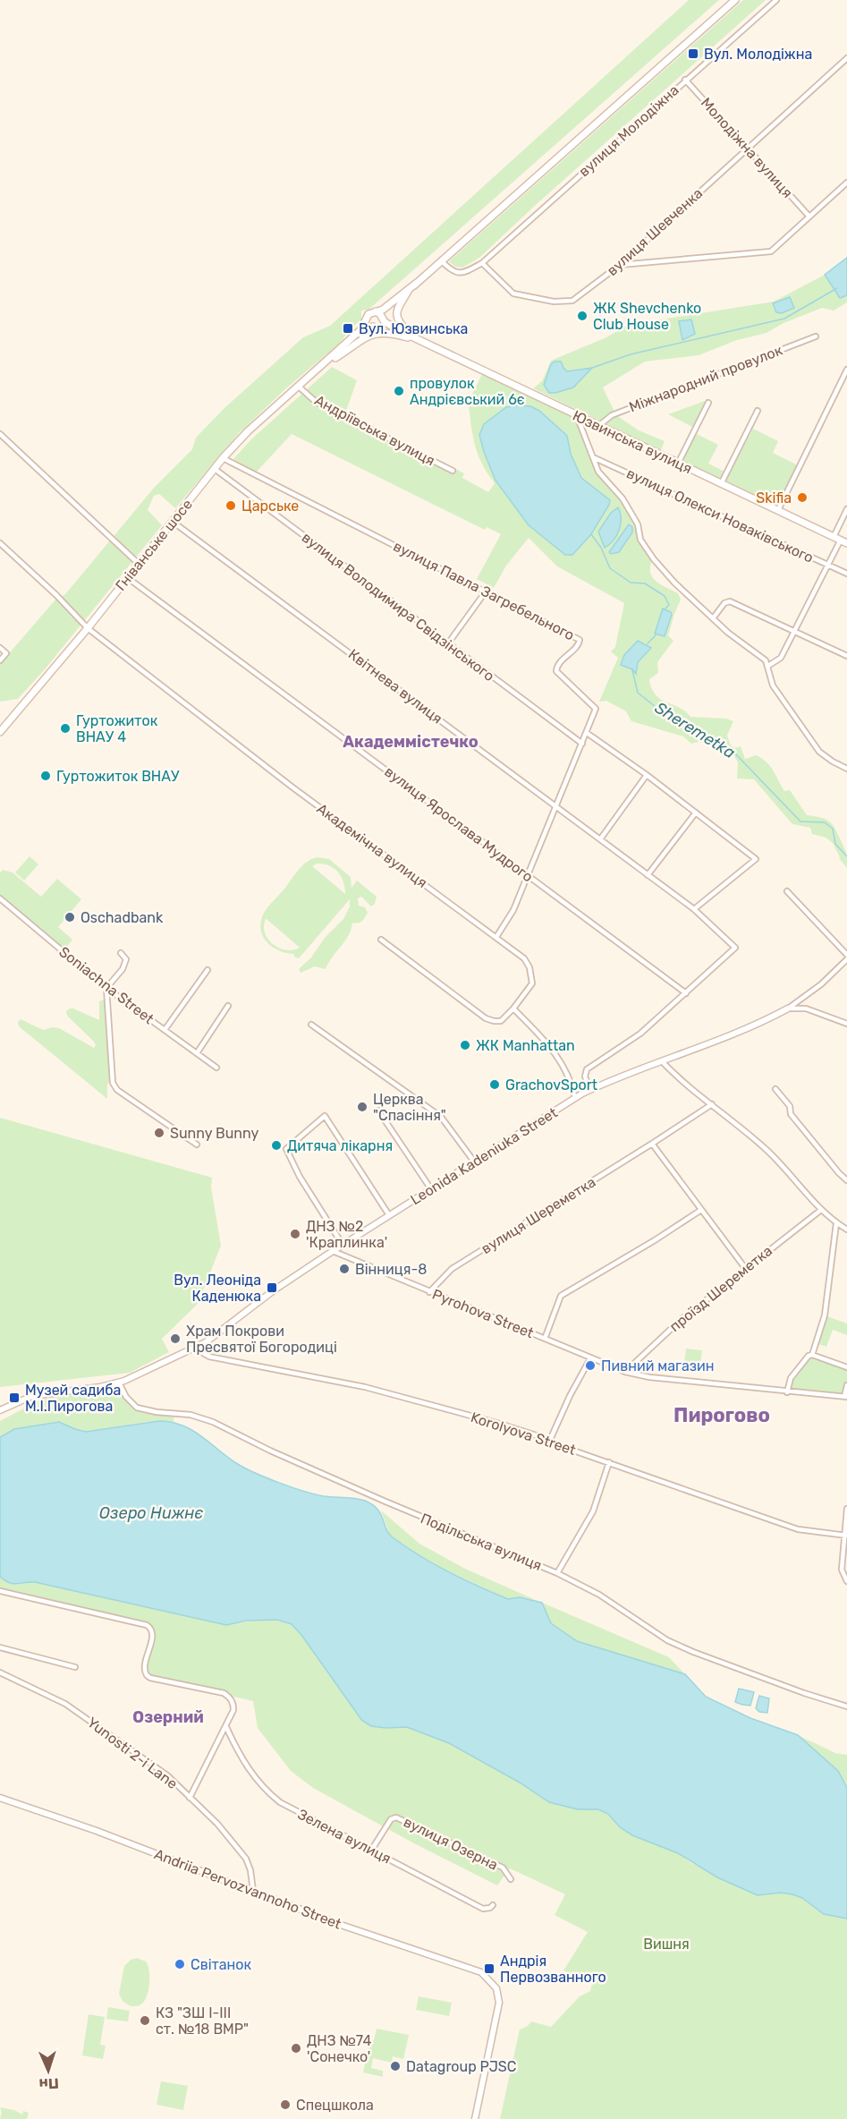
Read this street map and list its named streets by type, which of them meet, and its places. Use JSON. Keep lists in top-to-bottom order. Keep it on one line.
{"streets":{"main road":["Юзвинська вулиця","Гніванське шосе"],"street":["вулиця Молодіжна","Молодіжна вулиця","вулиця Шевченка","Міжнародний провулок","Андріївська вулиця","вулиця Олекси Новаківського","вулиця Павла Загребельного","вулиця Володимира Свідзінського","Квітнева вулиця","вулиця Ярослава Мудрого","Академічна вулиця","Soniachna Street","Leonida Kadeniuka Street","вулиця Шереметка","проїзд Шереметка","Pyrohova Street","Korolyova Street","Подільська вулиця","Yunosti 2-i Lane","Зелена вулиця","вулиця Озерна","Andriia Pervozvannoho Street"]},"crossings":[["вулиця Молодіжна","Молодіжна вулиця"],["вулиця Молодіжна","вулиця Шевченка"],["Молодіжна вулиця","вулиця Шевченка"],["Міжнародний провулок","Юзвинська вулиця"],["Андріївська вулиця","Гніванське шосе"],["Гніванське шосе","вулиця Павла Загребельного"],["Гніванське шосе","вулиця Володимира Свідзінського"],["Гніванське шосе","Квітнева вулиця"],["Гніванське шосе","вулиця Ярослава Мудрого"],["Гніванське шосе","Академічна вулиця"],["вулиця Павла Загребельного","вулиця Володимира Свідзінського"],["вулиця Павла Загребельного","Квітнева вулиця"],["вулиця Павла Загребельного","вулиця Ярослава Мудрого"],["вулиця Павла Загребельного","Академічна вулиця"],["Квітнева вулиця","вулиця Ярослава Мудрого"],["Leonida Kadeniuka Street","Pyrohova Street"],["вулиця Шереметка","Pyrohova Street"],["проїзд Шереметка","Pyrohova Street"],["Yunosti 2-i Lane","Andriia Pervozvannoho Street"],["Зелена вулиця","вулиця Озерна"]],"districts":["Академмістечко","Пирогово","Озерний"],"water":["Sheremetka","Озеро Нижнє"],"parks":["Вишня"],"places":{"transit":["Вул. Молодіжна","Вул. Юзвинська","Вул. Леоніда Каденюка","Музей садиба М.І.Пирогова","Андрія Первозванного"],"other":["ЖК Shevchenko Club House","провулок Андрієвський 6є","Skifia","Царське","Гуртожиток ВНАУ 4","Гуртожиток ВНАУ","Oschadbank","ЖК Manhattan","GrachovSport","Церква \"Спасіння\"","Sunny Bunny","Дитяча лікарня","ДНЗ №2 'Краплинка'","Вінниця-8","Храм Покрови Пресвятої Богородиці","Пивний магазин","Світанок","КЗ \"ЗШ І-ІІІ ст. №18 ВМР\"","ДНЗ №74 'Сонечко'","Datagroup PJSC","Спецшкола"]},"north":"bottom"}
